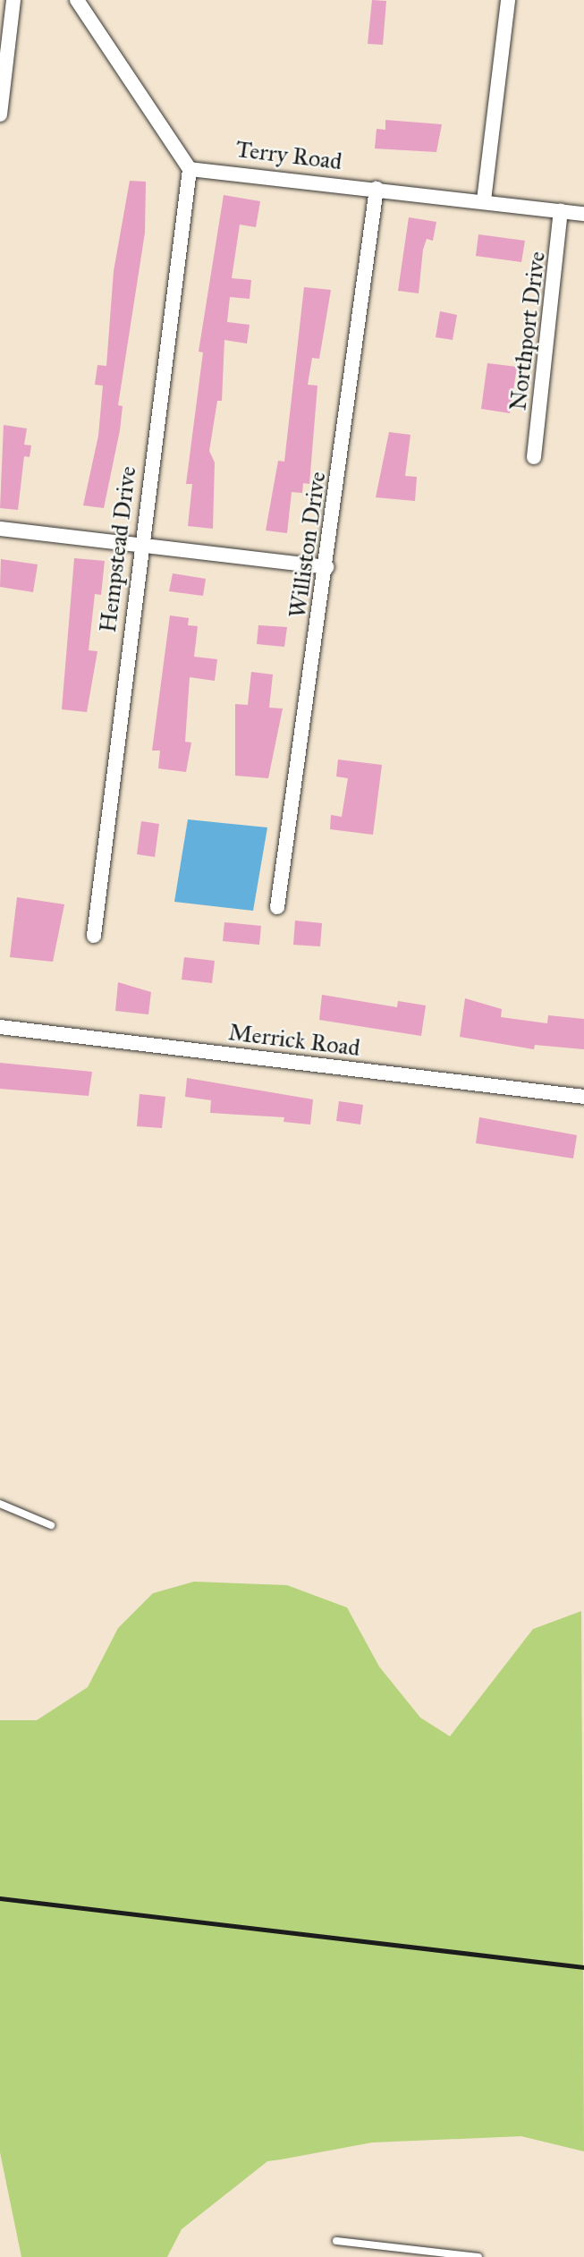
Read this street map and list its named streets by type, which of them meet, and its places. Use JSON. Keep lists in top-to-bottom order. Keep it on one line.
{"streets":{"street":["Terry Road","Northport Drive","Williston Drive","Hempstead Drive","Merrick Road"]},"crossings":[["Terry Road","Northport Drive"],["Terry Road","Williston Drive"],["Terry Road","Hempstead Drive"]]}
